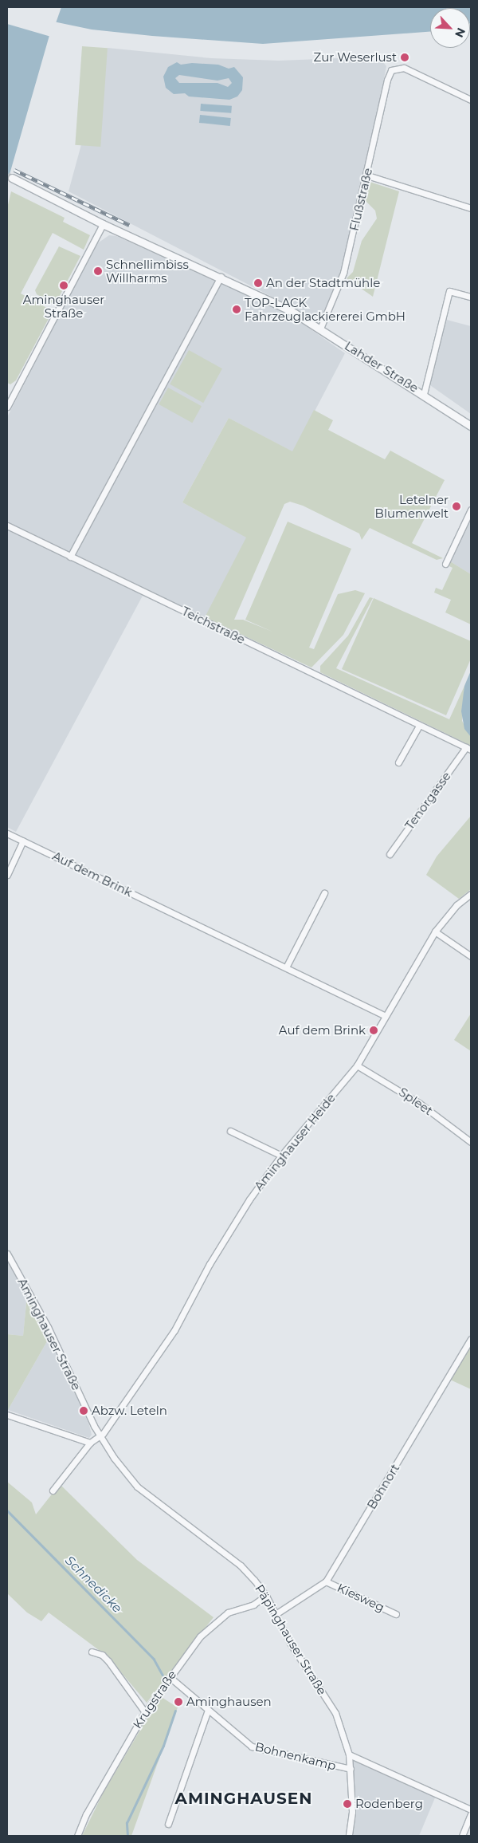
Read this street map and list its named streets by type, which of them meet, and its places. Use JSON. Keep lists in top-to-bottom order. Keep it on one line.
{"streets":{"street":["Flußstraße","Lahder Straße","Teichstraße","Tenorgasse","Auf dem Brink","Spleet","Aminghauser Heide","Aminghauser Straße","Bohnort","Kiesweg","Päpinghauser Straße","Krugstraße","Bohnenkamp"]},"crossings":[["Flußstraße","Lahder Straße"],["Teichstraße","Tenorgasse"],["Auf dem Brink","Aminghauser Heide"],["Spleet","Aminghauser Heide"],["Aminghauser Heide","Aminghauser Straße"],["Aminghauser Heide","Päpinghauser Straße"],["Aminghauser Straße","Päpinghauser Straße"],["Bohnort","Kiesweg"],["Bohnort","Päpinghauser Straße"],["Päpinghauser Straße","Krugstraße"],["Päpinghauser Straße","Bohnenkamp"],["Krugstraße","Bohnenkamp"]],"districts":["AMINGHAUSEN"],"water":["Schnedicke"],"places":["Zur Weserlust","Schnellimbiss Willharms","An der Stadtmühle","Aminghauser Straße","TOP-LACK Fahrzeuglackiererei GmbH","Letelner Blumenwelt","Auf dem Brink","Abzw. Leteln","Aminghausen","Rodenberg"],"north":"bottom right"}
